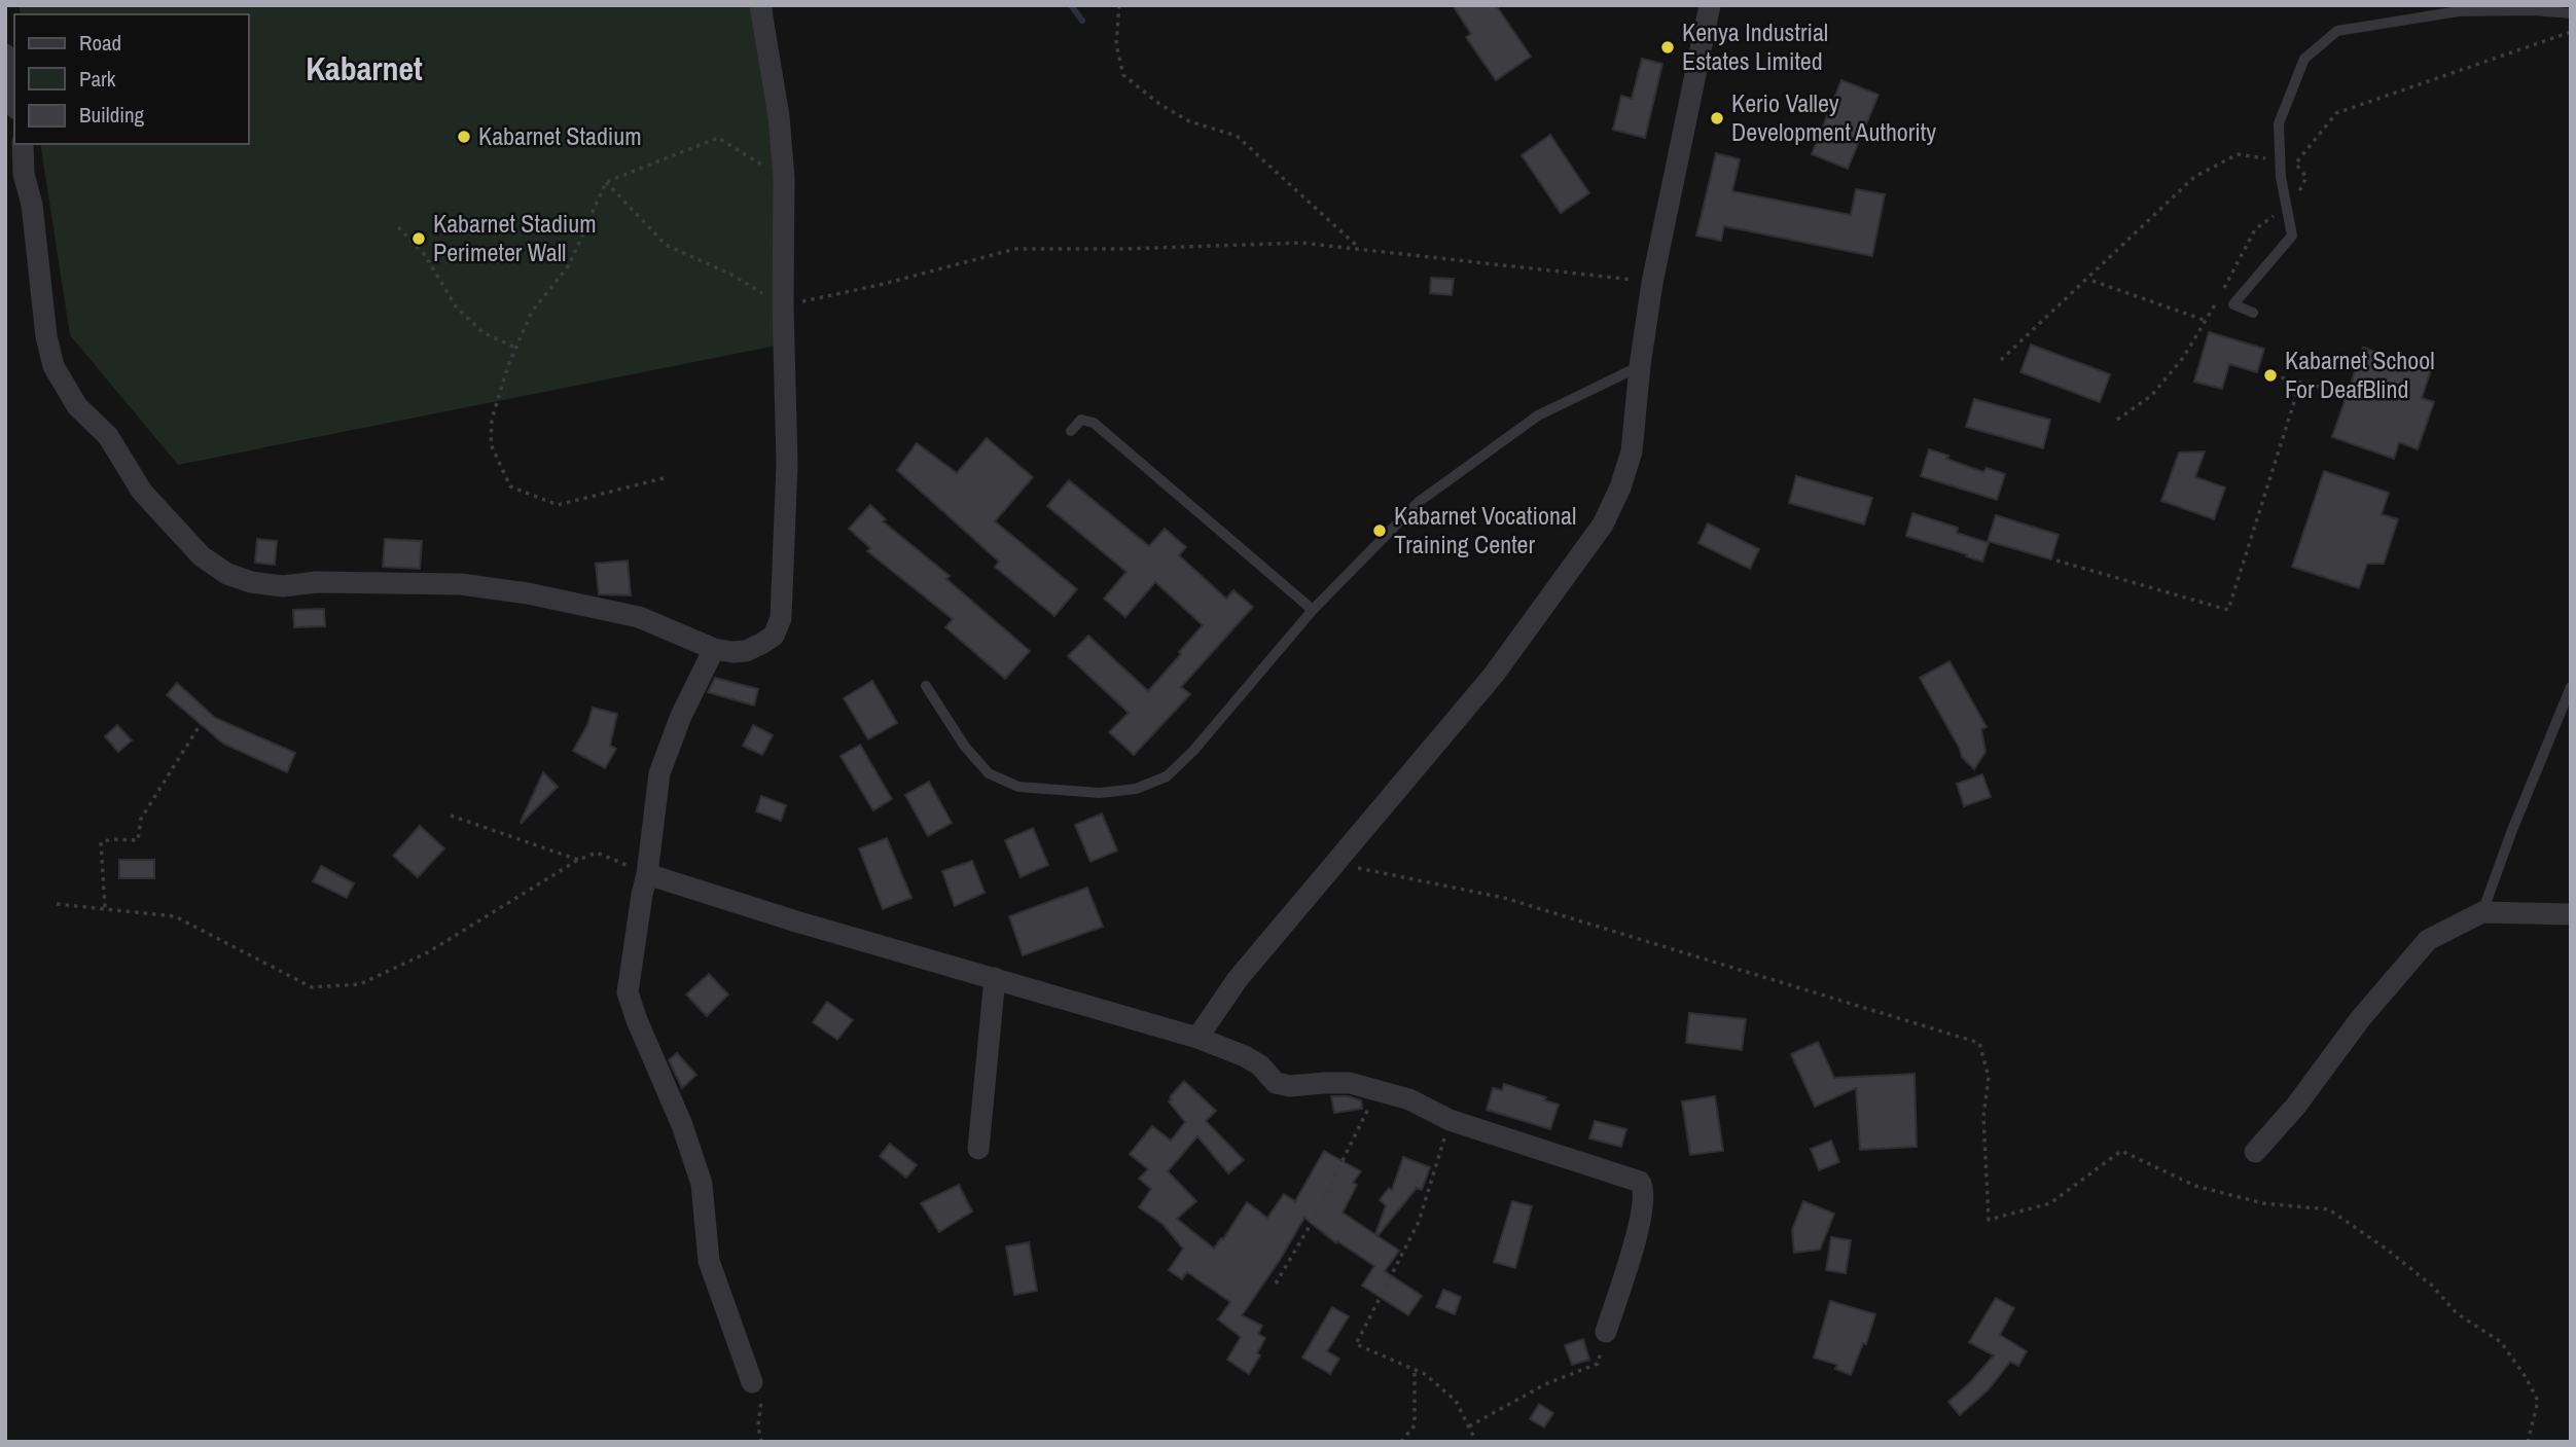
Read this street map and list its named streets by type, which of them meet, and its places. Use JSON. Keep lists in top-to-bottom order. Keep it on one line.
{"districts":["Kabarnet"],"places":["Kenya Industrial Estates Limited","Kerio Valley Development Authority","Kabarnet Stadium","Kabarnet Stadium Perimeter Wall","Kabarnet School For DeafBlind","Kabarnet Vocational Training Center"],"legend":["Road","Park","Building"]}
